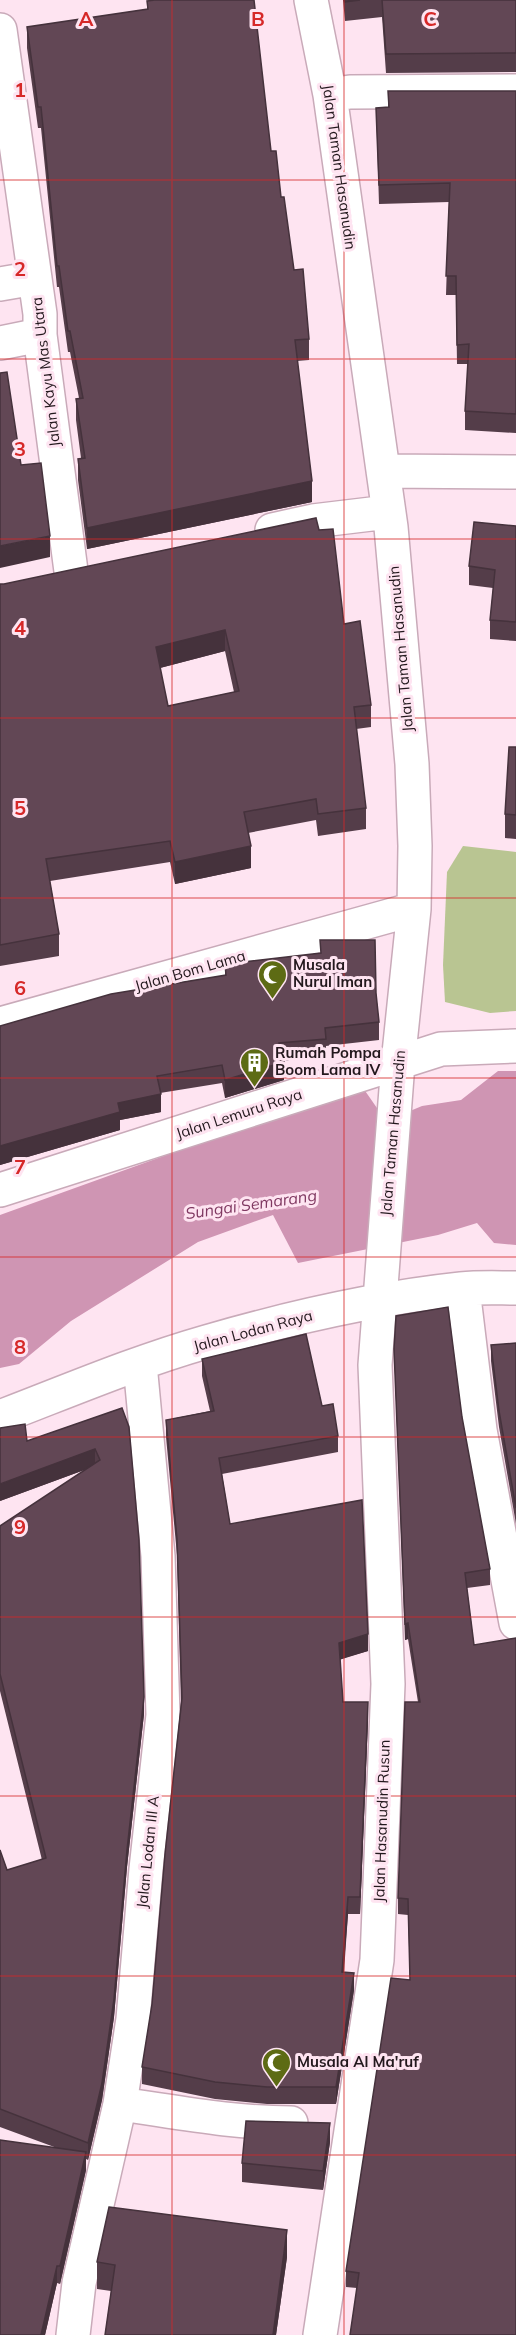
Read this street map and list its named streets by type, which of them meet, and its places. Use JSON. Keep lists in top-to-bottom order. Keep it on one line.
{"streets":{"street":["Jalan Taman Hasanudin","Jalan Kayu Mas Utara","Jalan Bom Lama","Jalan Lemuru Raya","Jalan Lodan Raya","Jalan Hasanudin Rusun","Jalan Lodan III A"]},"crossings":[["Jalan Taman Hasanudin","Jalan Bom Lama"],["Jalan Taman Hasanudin","Jalan Lemuru Raya"],["Jalan Taman Hasanudin","Jalan Lodan Raya"],["Jalan Taman Hasanudin","Jalan Hasanudin Rusun"],["Jalan Lodan Raya","Jalan Hasanudin Rusun"],["Jalan Lodan Raya","Jalan Lodan III A"]],"water":["Sungai Semarang"],"places":{"mosque":["Musala Nurul Iman","Musala Al Ma'ruf"],"building":["Rumah Pompa Boom Lama IV"]},"grid":{"columns":["A","B","C"],"rows":["1","2","3","4","5","6","7","8","9"]}}
